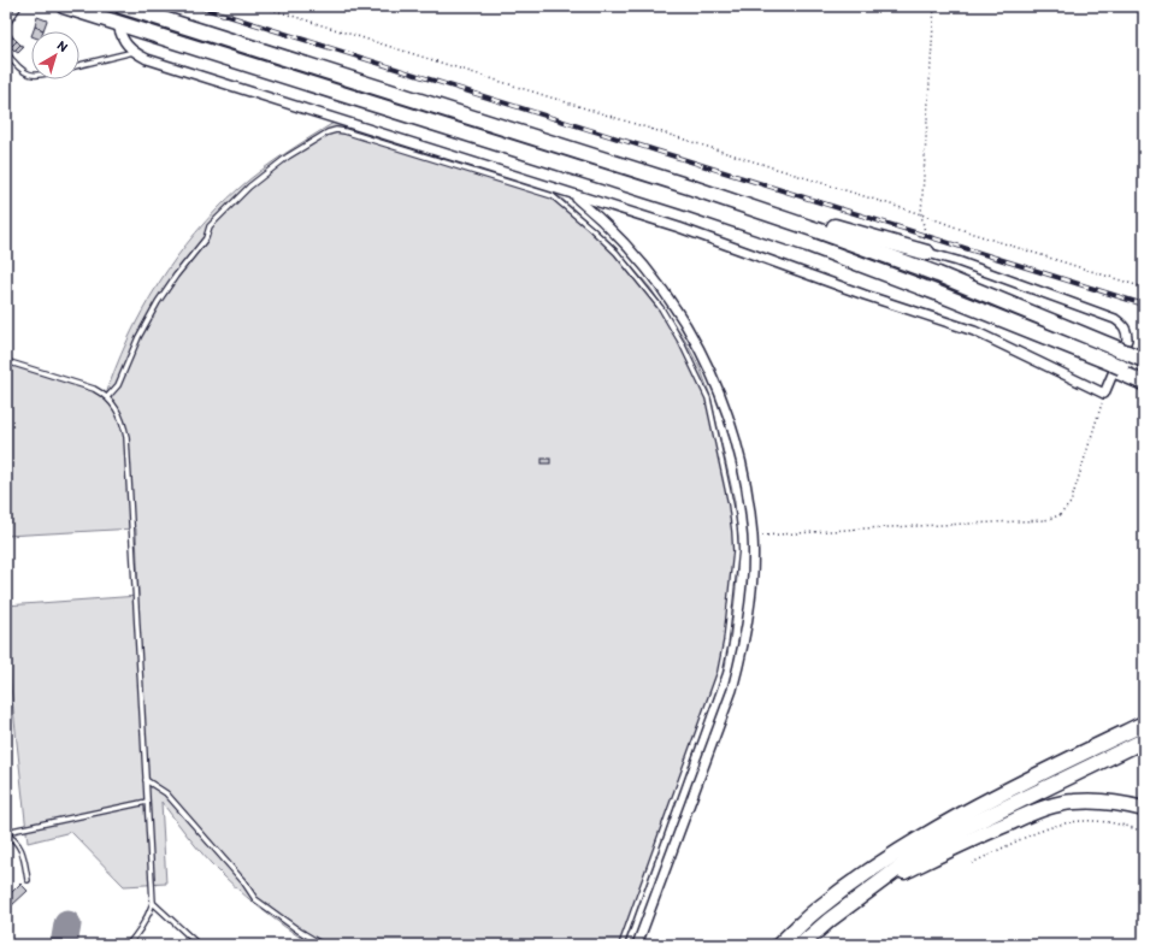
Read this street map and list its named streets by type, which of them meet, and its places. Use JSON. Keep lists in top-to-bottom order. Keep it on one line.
{"north":"top right"}
